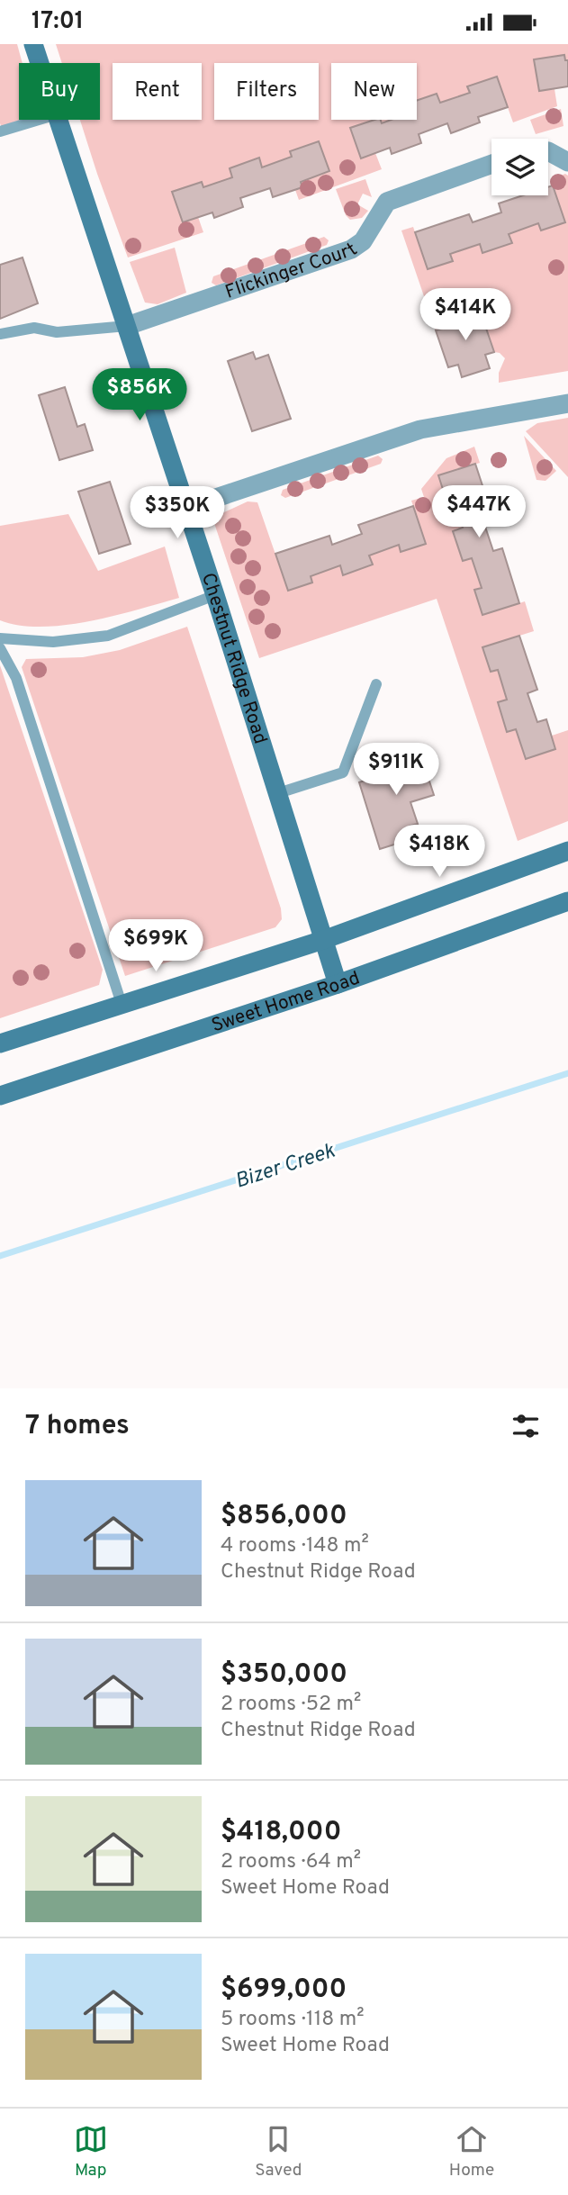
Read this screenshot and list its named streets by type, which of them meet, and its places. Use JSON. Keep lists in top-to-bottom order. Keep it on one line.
{"streets":{"main road":["Chestnut Ridge Road","Sweet Home Road"],"street":["Flickinger Court"]},"crossings":[["Flickinger Court","Chestnut Ridge Road"],["Chestnut Ridge Road","Sweet Home Road"]],"water":["Bizer Creek"],"page":{"status":"17:01","chip":["Buy","Rent","Filters","New"],"price":["$414K","$856K","$447K","$350K","$911K","$418K","$699K"],"heading":"7 homes","list":[{"name":"$856,000","note":"4 rooms · 148 m² · Chestnut Ridge Road"},{"name":"$350,000","note":"2 rooms · 52 m² · Chestnut Ridge Road"},{"name":"$418,000","note":"2 rooms · 64 m² · Sweet Home Road"},{"name":"$699,000","note":"5 rooms · 118 m² · Sweet Home Road"}],"tabs":["Map","Saved","Home"]}}
